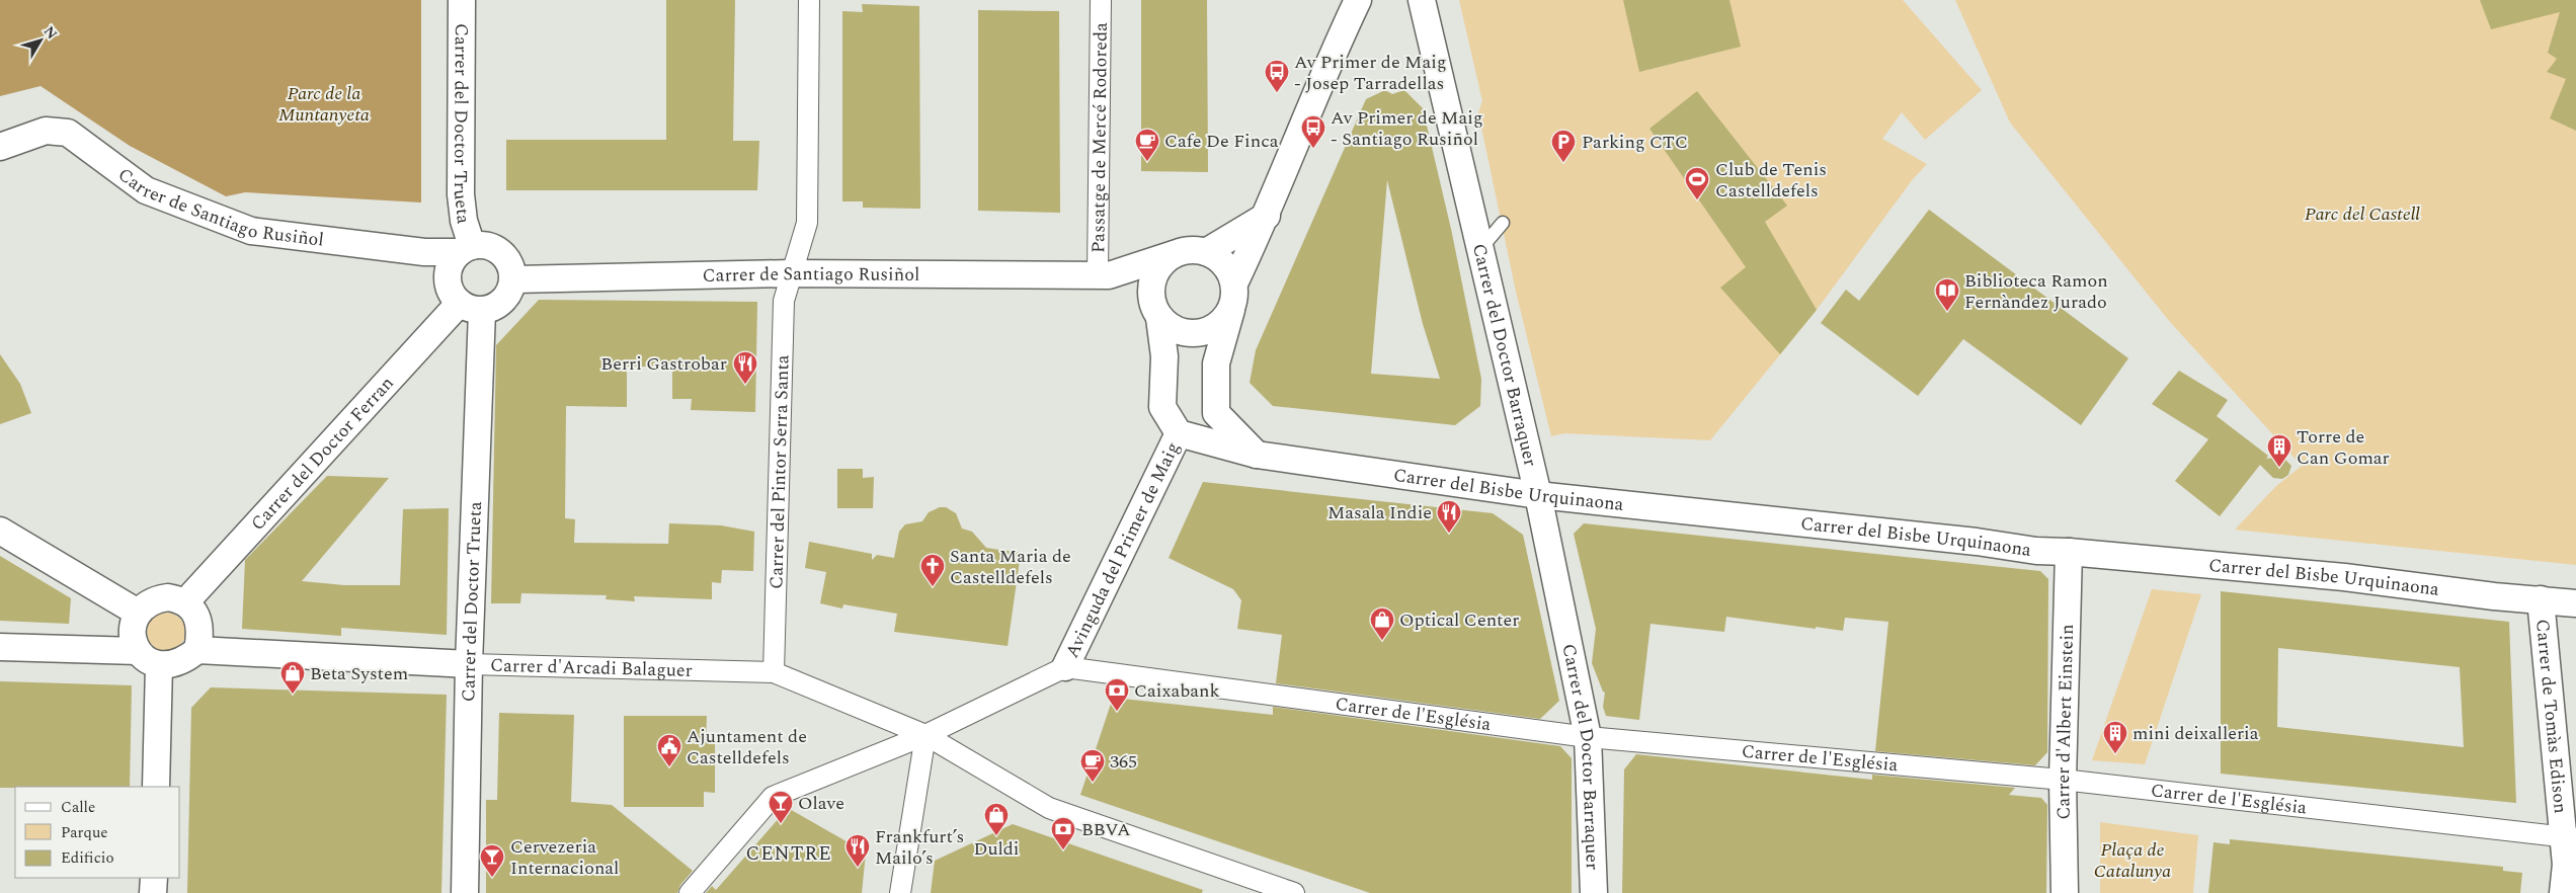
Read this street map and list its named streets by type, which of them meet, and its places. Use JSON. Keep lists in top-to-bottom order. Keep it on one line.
{"streets":{"street":["Carrer del Doctor Trueta","Passatge de Mercé Rodoreda","Carrer de Santiago Rusiñol","Carrer del Doctor Barraquer","Carrer del Doctor Ferran","Carrer del Pintor Serra Santa","Carrer del Bisbe Urquinaona","Avinguda del Primer de Maig","Carrer d'Arcadi Balaguer","Carrer de l'Església","Carrer de Tomàs Edison","Carrer d'Albert Einstein"]},"crossings":[["Carrer del Doctor Trueta","Carrer de Santiago Rusiñol"],["Carrer del Doctor Trueta","Carrer del Doctor Ferran"],["Carrer del Doctor Trueta","Carrer d'Arcadi Balaguer"],["Passatge de Mercé Rodoreda","Carrer de Santiago Rusiñol"],["Carrer de Santiago Rusiñol","Carrer del Doctor Ferran"],["Carrer de Santiago Rusiñol","Carrer del Pintor Serra Santa"],["Carrer del Doctor Barraquer","Carrer del Bisbe Urquinaona"],["Carrer del Doctor Barraquer","Carrer de l'Església"],["Carrer del Doctor Ferran","Carrer d'Arcadi Balaguer"],["Carrer del Pintor Serra Santa","Carrer d'Arcadi Balaguer"],["Carrer del Bisbe Urquinaona","Avinguda del Primer de Maig"],["Carrer del Bisbe Urquinaona","Carrer de Tomàs Edison"],["Carrer del Bisbe Urquinaona","Carrer d'Albert Einstein"],["Avinguda del Primer de Maig","Carrer de l'Església"],["Carrer de l'Església","Carrer de Tomàs Edison"],["Carrer de l'Església","Carrer d'Albert Einstein"]],"districts":["CENTRE"],"parks":["Parc de la Muntanyeta","Parc del Castell","Plaça de Catalunya"],"places":{"bus stop":["Av Primer de Maig - Josep Tarradellas","Av Primer de Maig - Santiago Rusiñol"],"cafe":["Cafe De Finca","365"],"parking":["Parking CTC"],"sports":["Club de Tenis Castelldefels"],"library":["Biblioteca Ramon Fernàndez Jurado"],"restaurant":["Berri Gastrobar","Masala Indie","Frankfurt’s Mailo’s"],"building":["Torre de Can Gomar","mini deixalleria"],"church":["Santa Maria de Castelldefels"],"shop":["Optical Center","Beta System","Duldi"],"bank":["Caixabank","BBVA"],"public building":["Ajuntament de Castelldefels"],"bar":["Olave","Cervezeria Internacional"]},"legend":["Calle","Parque","Edificio"],"north":"top right"}
